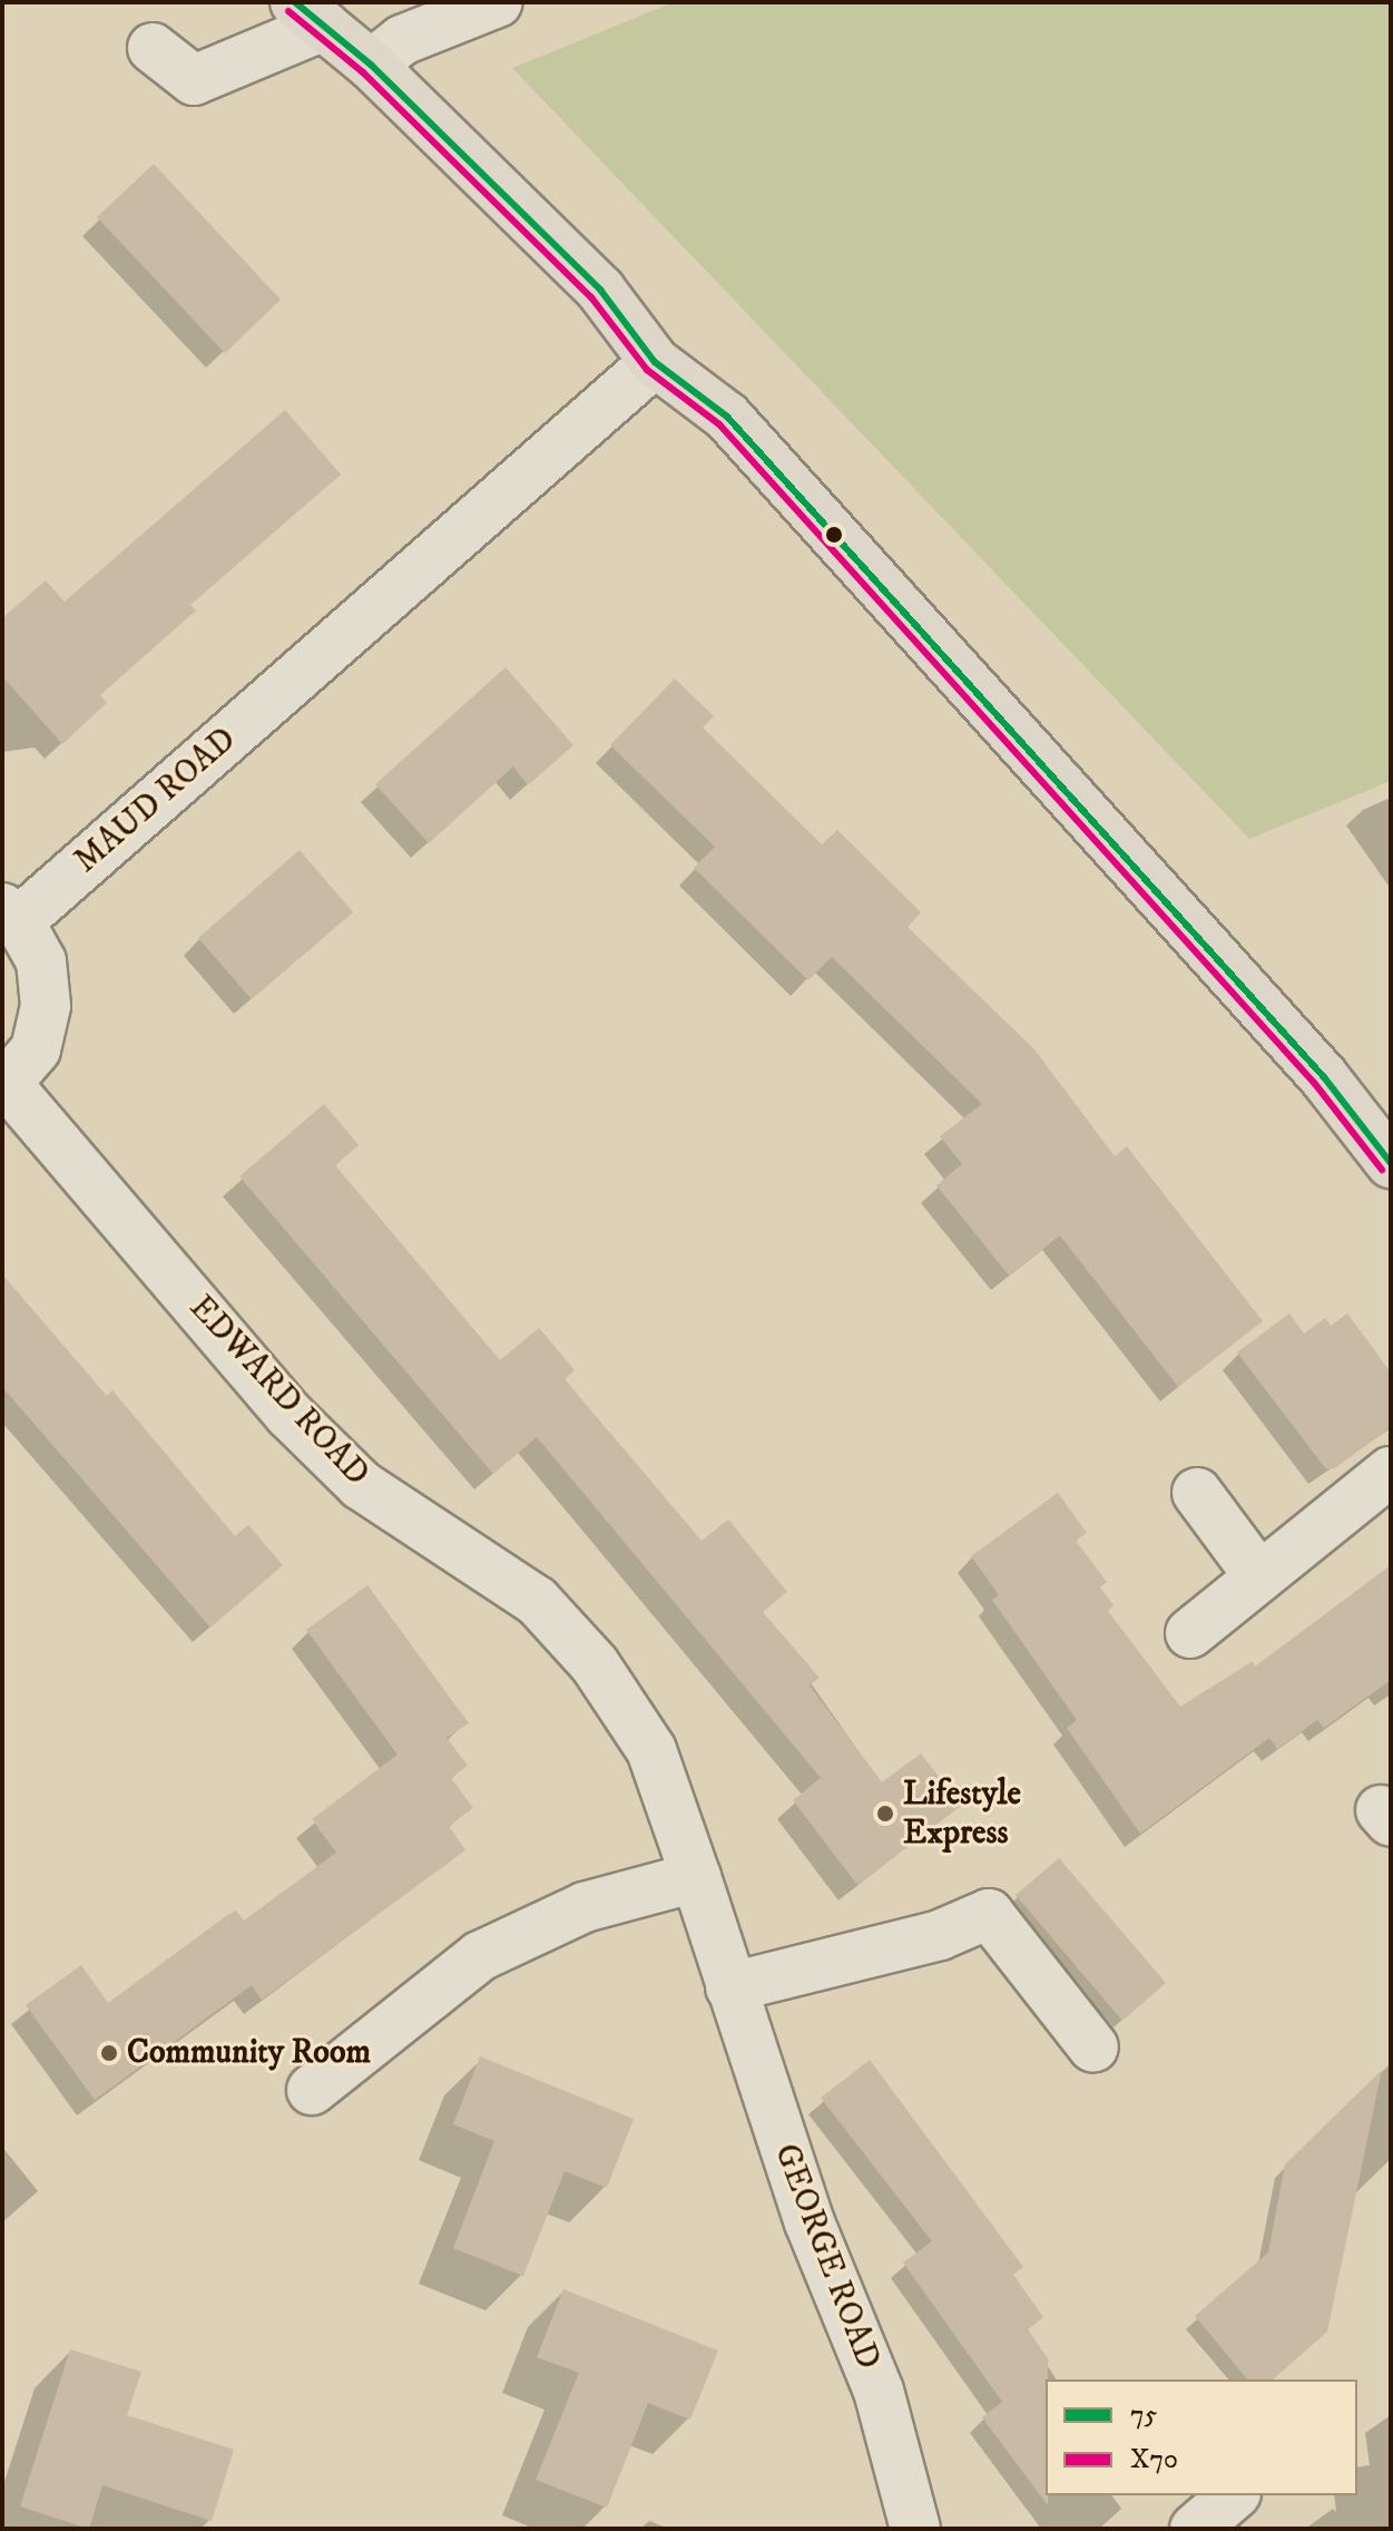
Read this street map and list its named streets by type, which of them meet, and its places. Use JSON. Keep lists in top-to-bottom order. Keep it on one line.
{"streets":{"street":["MAUD ROAD","EDWARD ROAD","GEORGE ROAD"]},"crossings":[["EDWARD ROAD","GEORGE ROAD"]],"places":["Lifestyle Express","Community Room"],"lines":["transit line 75","transit line X70"],"legend":["75","X70"]}
